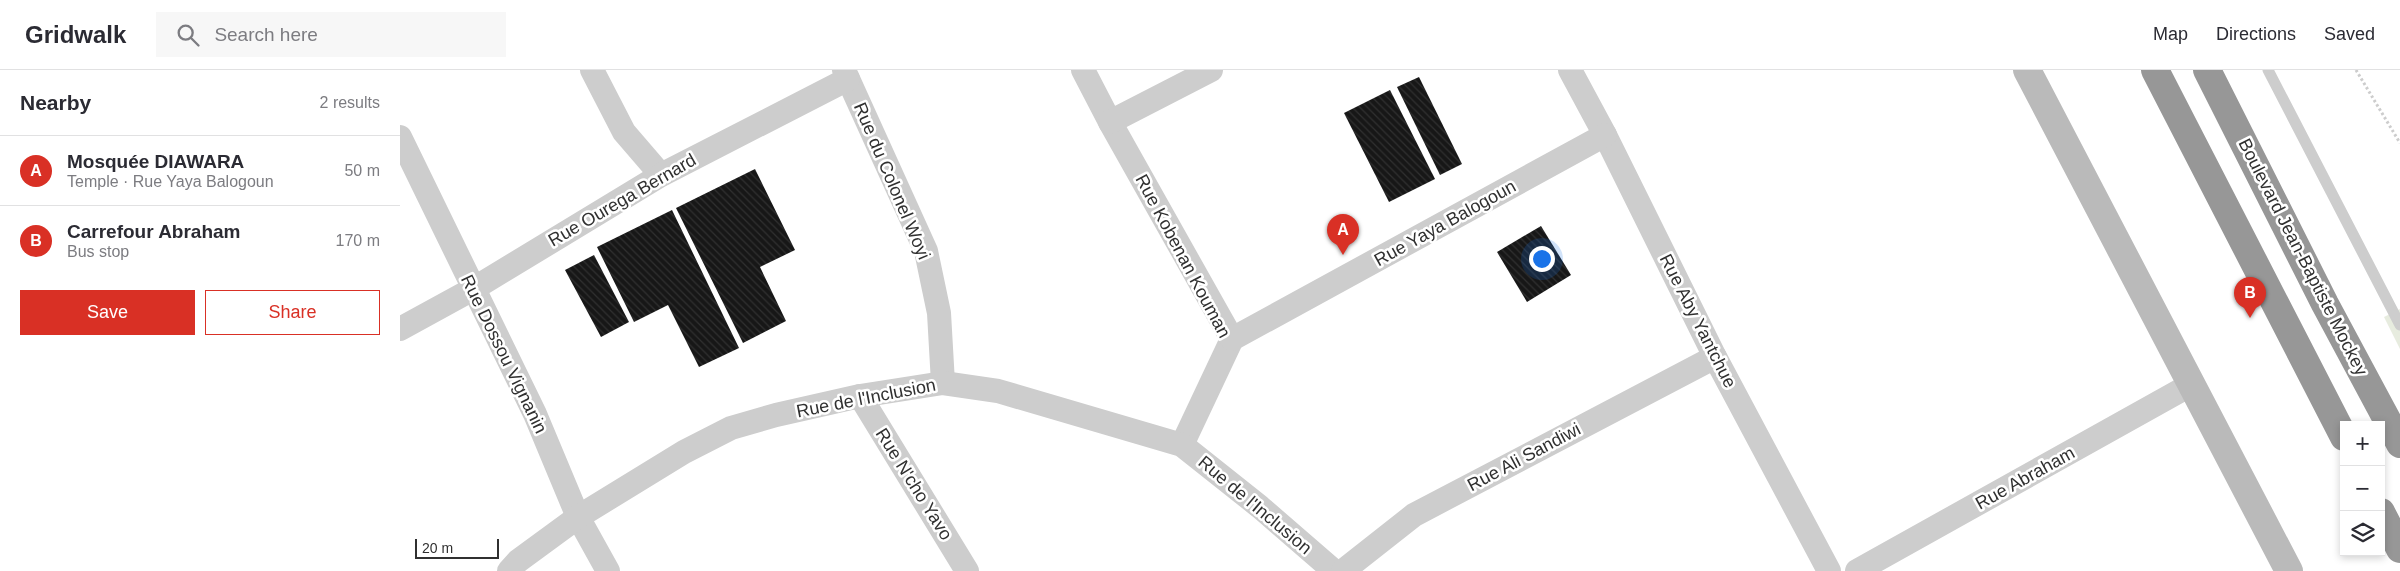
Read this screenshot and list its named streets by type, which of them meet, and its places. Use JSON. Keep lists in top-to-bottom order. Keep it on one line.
{"streets":{"highway":["Boulevard Jean-Baptiste Mockey"],"street":["Rue du Colonel Woyi","Rue Ourega Bernard","Rue Yaya Balogoun","Rue Kobenan Kouman","Rue Aby Yantchue","Rue Dossou Vignanin","Rue de l'Inclusion","Rue Ali Sandiwi","Rue Abraham","Rue N'cho Yavo"]},"crossings":[["Rue du Colonel Woyi","Rue Ourega Bernard"],["Rue du Colonel Woyi","Rue de l'Inclusion"],["Rue Ourega Bernard","Rue Dossou Vignanin"],["Rue Yaya Balogoun","Rue Kobenan Kouman"],["Rue Yaya Balogoun","Rue Aby Yantchue"],["Rue Kobenan Kouman","Rue de l'Inclusion"],["Rue Aby Yantchue","Rue Ali Sandiwi"],["Rue Dossou Vignanin","Rue de l'Inclusion"],["Rue de l'Inclusion","Rue N'cho Yavo"]],"scale_bar":"20 m","page":{"header":"Gridwalk","search":"Search here","nav":["Map","Directions","Saved"],"heading":["Nearby","2 results"],"list":[{"mark":"A","name":"Mosquée DIAWARA","note":"Temple · Rue Yaya Balogoun","value":"50 m"},{"mark":"B","name":"Carrefour Abraham","note":"Bus stop","value":"170 m"}],"pins":["A","B"],"buttons":["Save","Share"],"map_buttons":["+","−"],"scale":"20 m"}}
